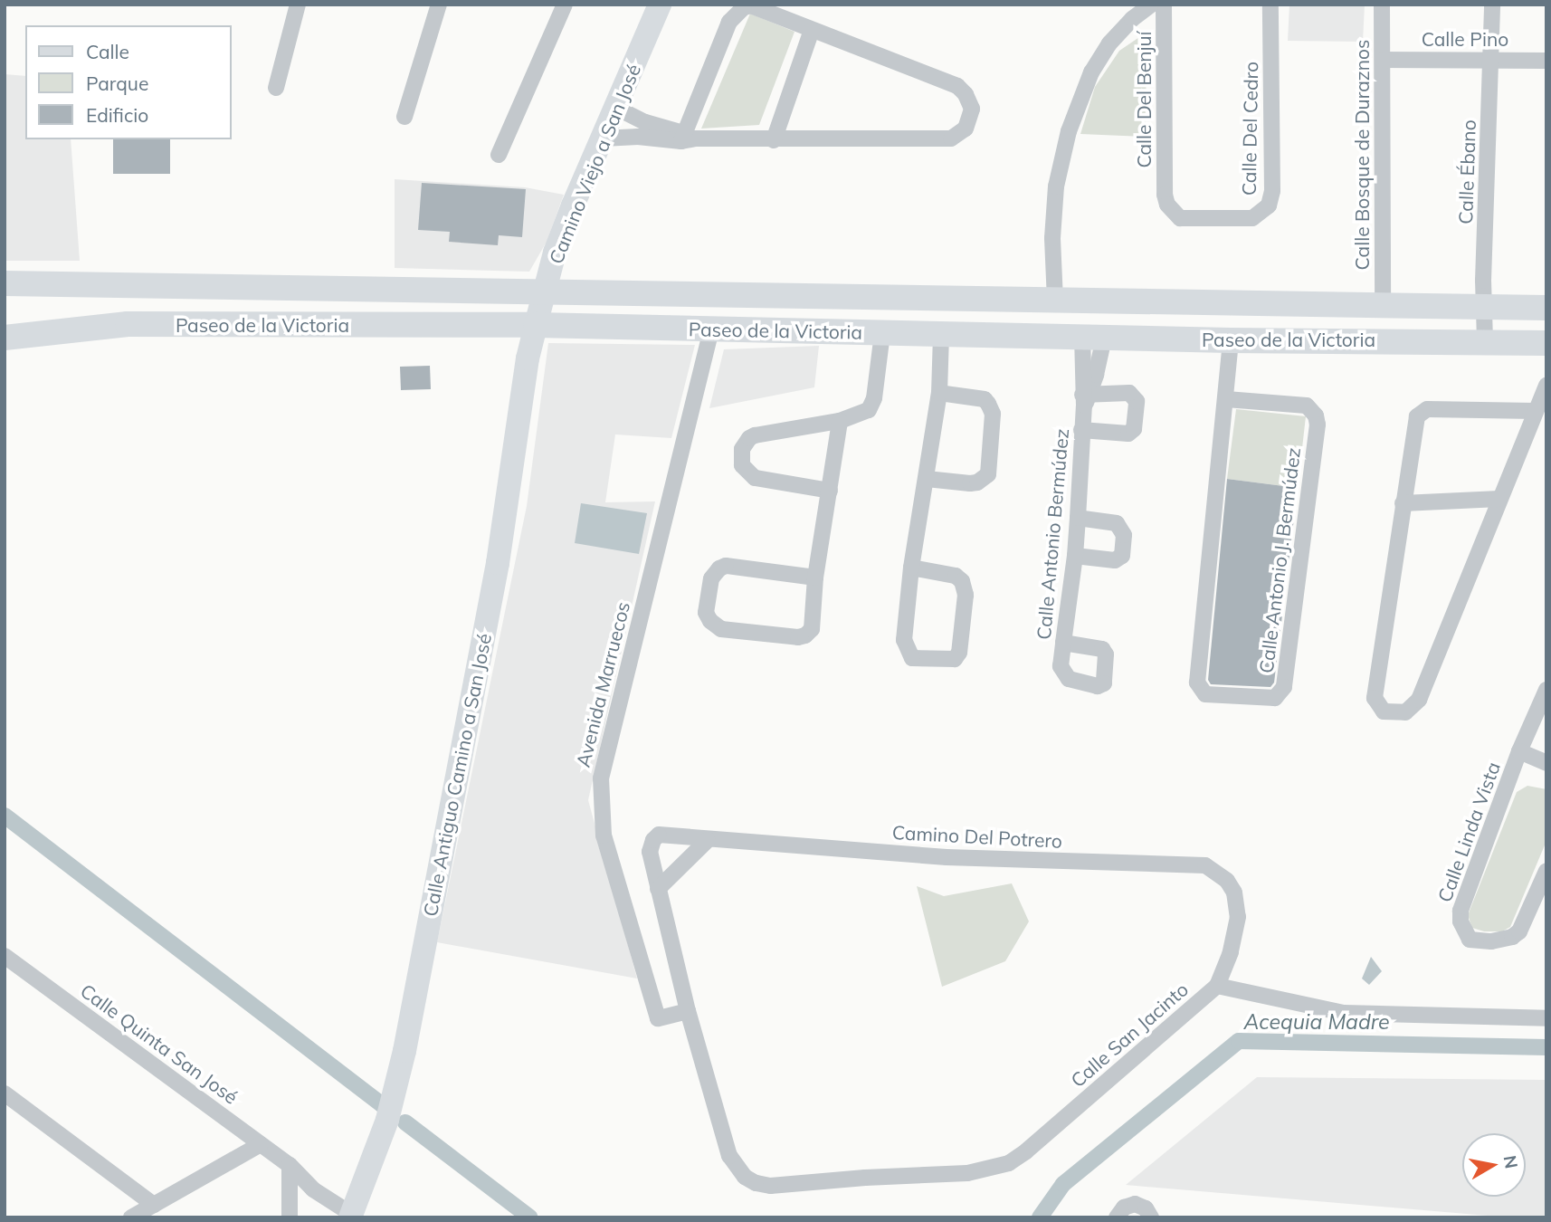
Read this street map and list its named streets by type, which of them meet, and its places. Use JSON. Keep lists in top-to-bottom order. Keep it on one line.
{"streets":{"main road":["Paseo de la Victoria"],"street":["Calle Pino","Calle Del Benjuí","Calle Del Cedro","Calle Bosque de Duraznos","Camino Viejo a San José","Calle Ébano","Calle Antonio Bermúdez","Calle Antonio J. Bermúdez","Avenida Marruecos","Calle Antiguo Camino a San José","Calle Linda Vista","Camino Del Potrero","Calle San Jacinto","Calle Quinta San José"]},"crossings":[["Calle Pino","Calle Bosque de Duraznos"],["Calle Pino","Calle Ébano"],["Calle Del Benjuí","Calle Del Cedro"],["Calle Bosque de Duraznos","Paseo de la Victoria"],["Camino Viejo a San José","Paseo de la Victoria"],["Camino Viejo a San José","Calle Antiguo Camino a San José"],["Calle Ébano","Paseo de la Victoria"],["Paseo de la Victoria","Calle Antonio Bermúdez"],["Paseo de la Victoria","Calle Antonio J. Bermúdez"],["Paseo de la Victoria","Avenida Marruecos"],["Paseo de la Victoria","Calle Antiguo Camino a San José"],["Avenida Marruecos","Calle San Jacinto"],["Calle Antiguo Camino a San José","Calle Quinta San José"],["Camino Del Potrero","Calle San Jacinto"]],"water":["Acequia Madre"],"legend":["Calle","Parque","Edificio"],"north":"right"}
